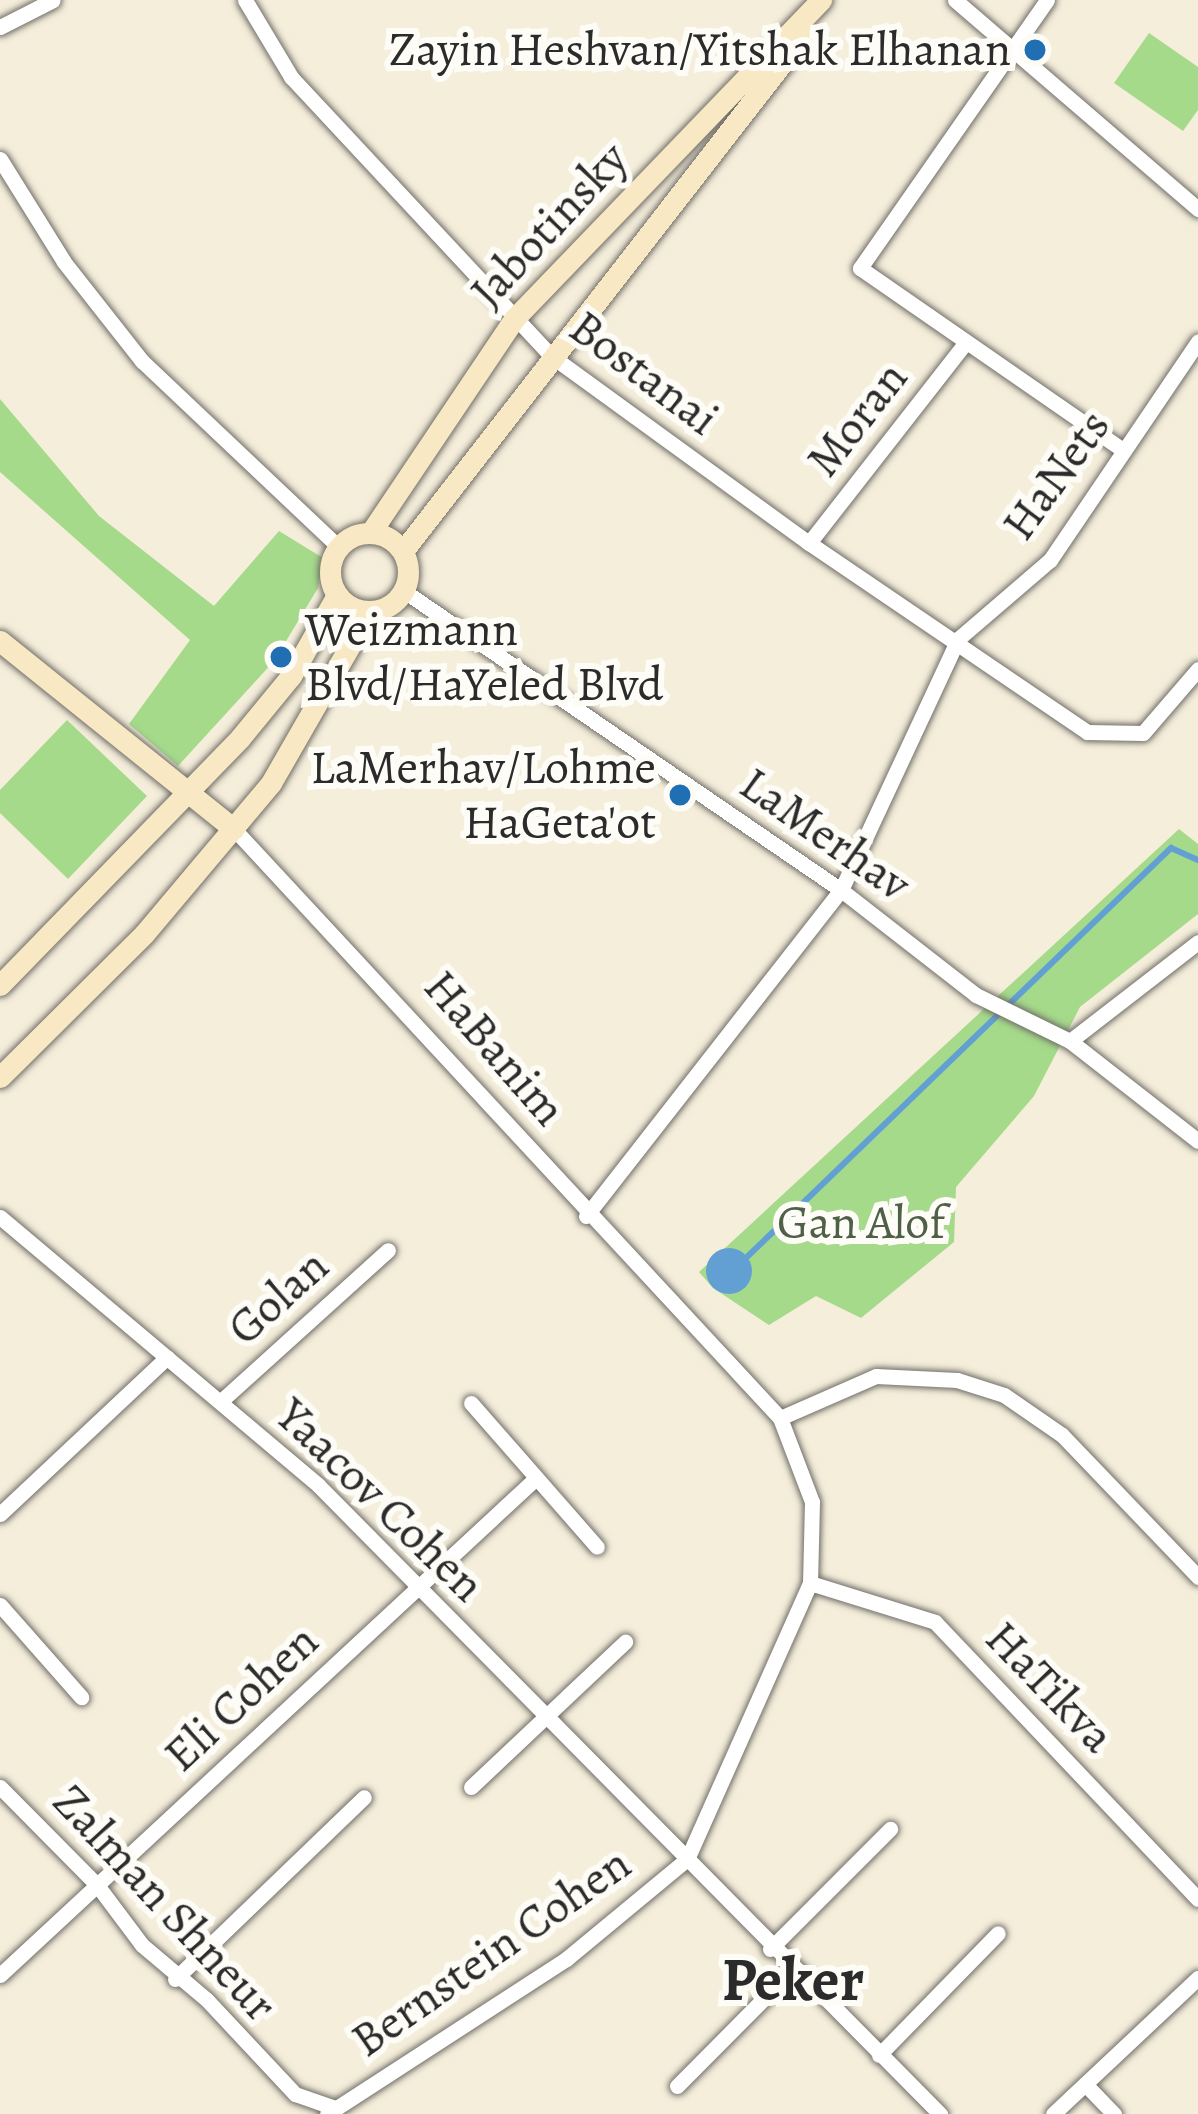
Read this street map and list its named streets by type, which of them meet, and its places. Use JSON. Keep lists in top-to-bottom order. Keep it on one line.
{"streets":{"street":["Jabotinsky","Bostanai","Moran","HaNets","LaMerhav","HaBanim","Golan","Yaacov Cohen","HaTikva","Eli Cohen","Zalman Shneur","Bernstein Cohen"]},"crossings":[["Jabotinsky","Bostanai"],["Jabotinsky","LaMerhav"],["Bostanai","Moran"],["Bostanai","HaNets"],["HaBanim","HaTikva"],["HaBanim","Bernstein Cohen"],["Golan","Yaacov Cohen"],["Yaacov Cohen","Eli Cohen"],["Yaacov Cohen","Bernstein Cohen"],["HaTikva","Bernstein Cohen"],["Eli Cohen","Zalman Shneur"],["Zalman Shneur","Bernstein Cohen"]],"districts":["Peker"],"parks":["Gan Alof"],"places":["Zayin Heshvan/Yitshak Elhanan","Weizmann Blvd/HaYeled Blvd","LaMerhav/Lohme HaGeta'ot"]}
